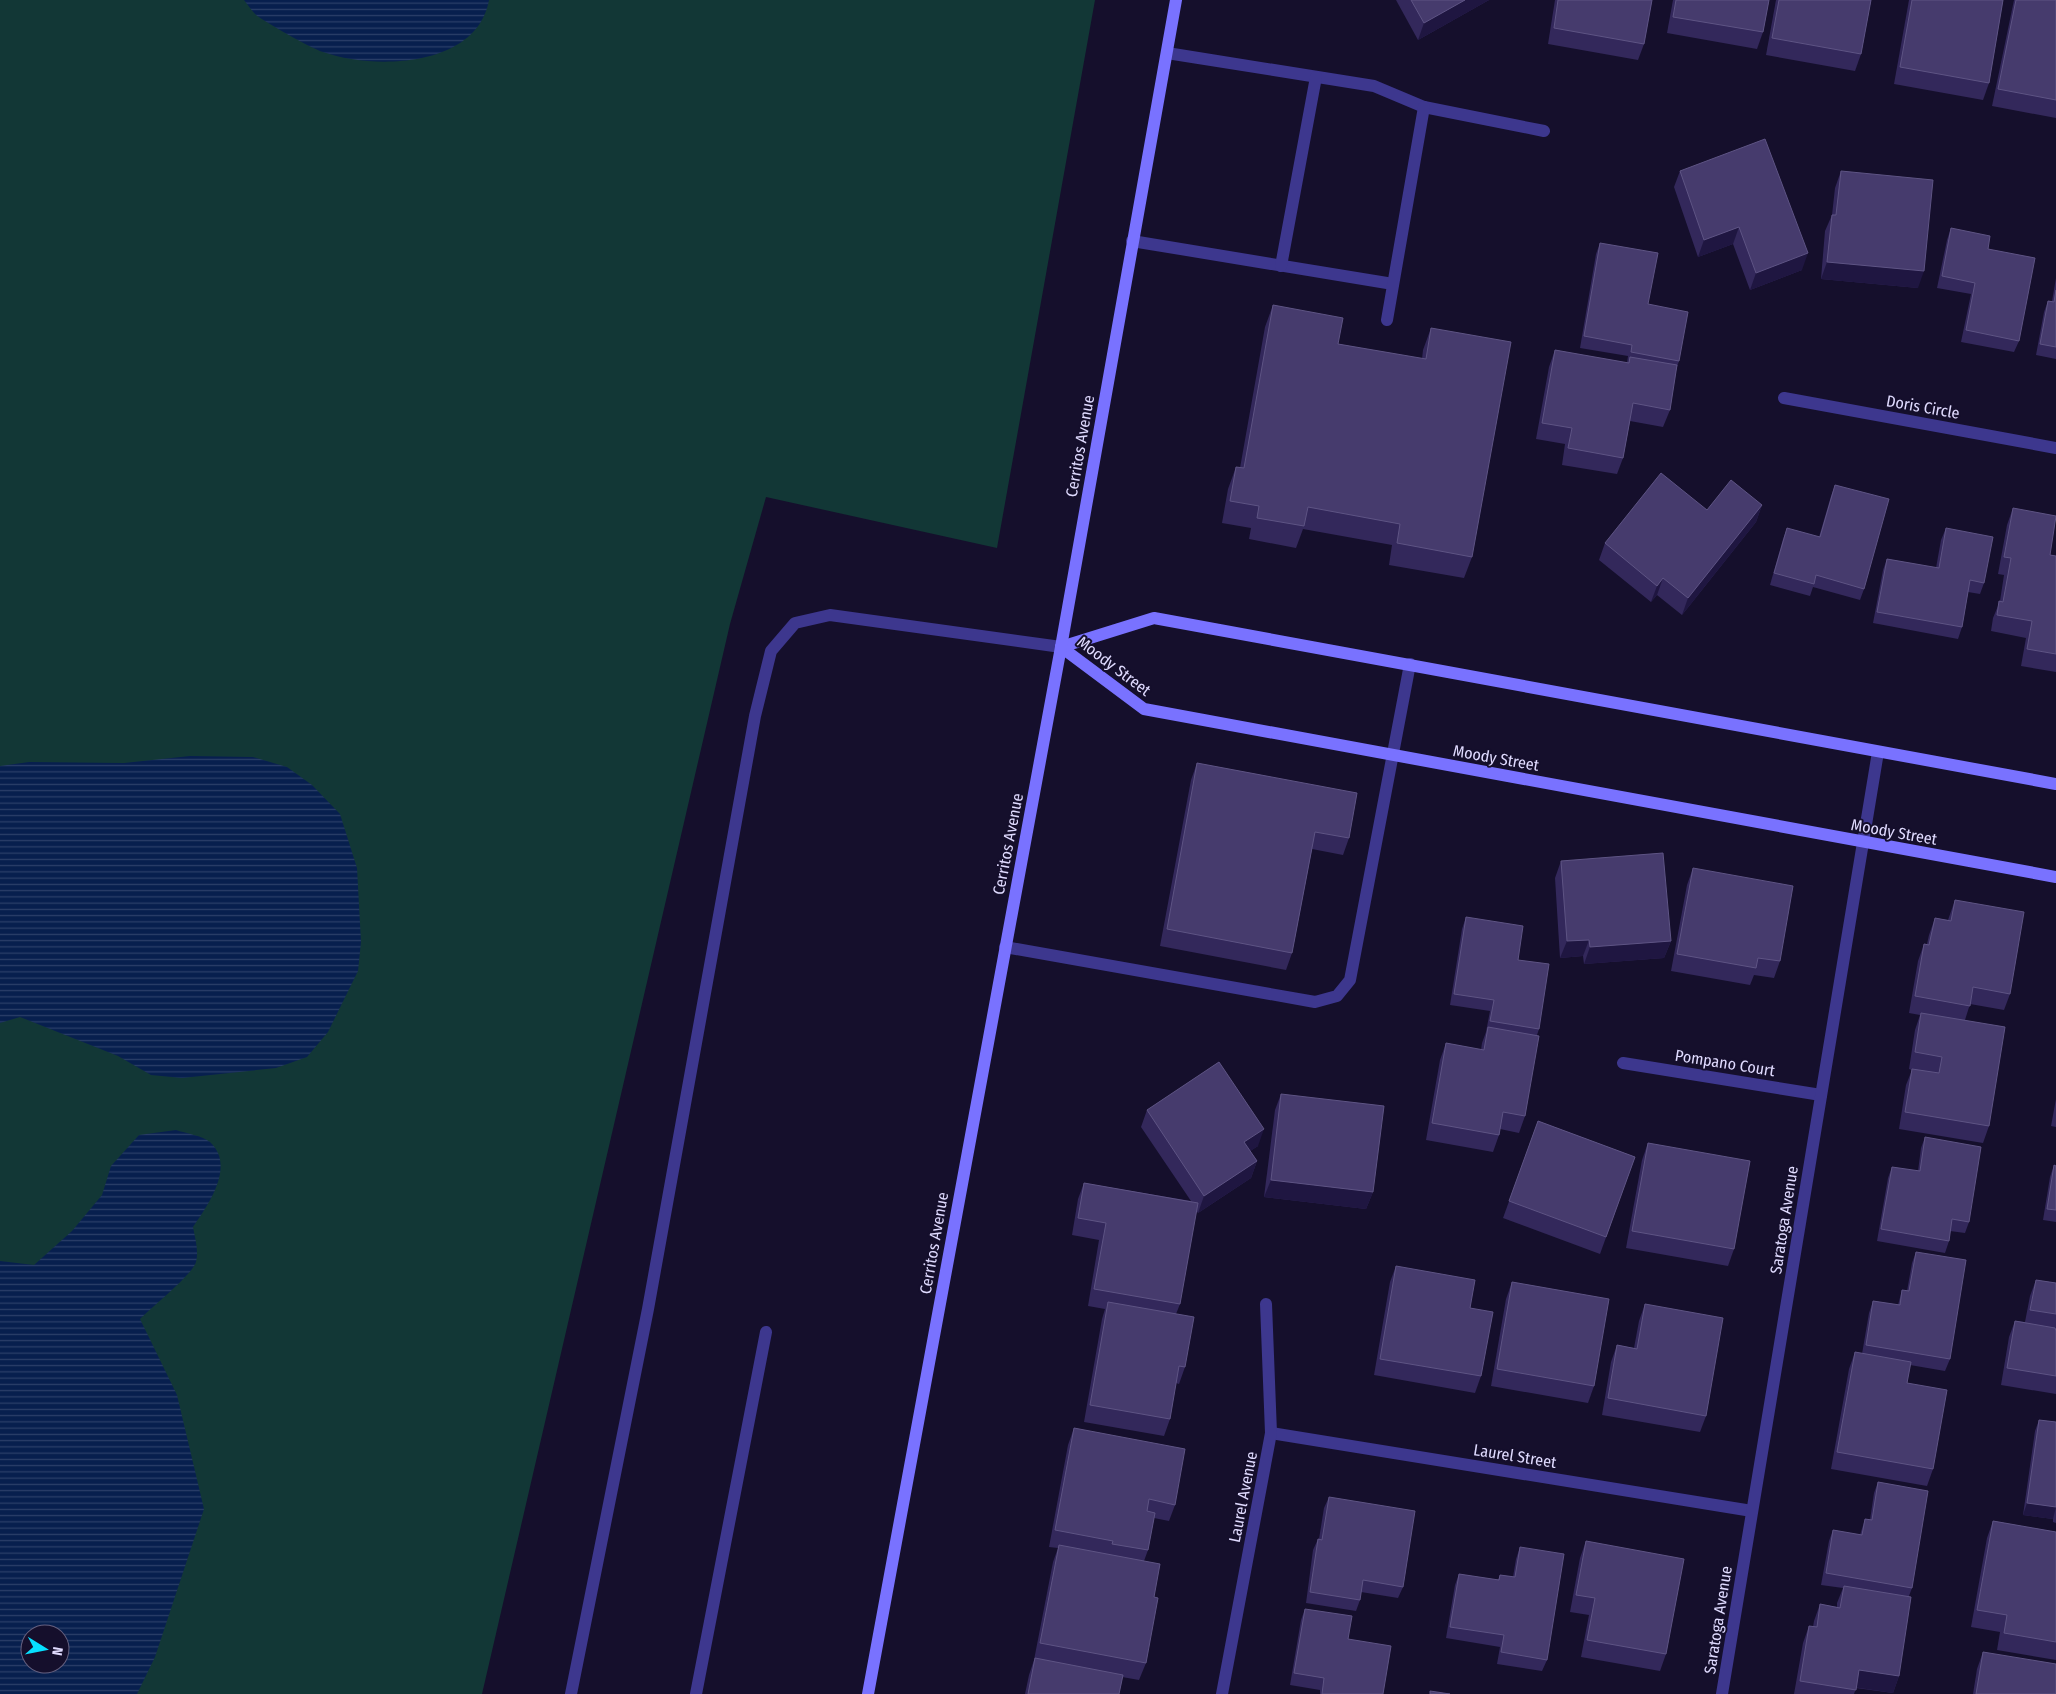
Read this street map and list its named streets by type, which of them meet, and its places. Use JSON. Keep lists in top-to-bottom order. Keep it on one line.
{"streets":{"main road":["Cerritos Avenue","Moody Street"],"street":["Doris Circle","Pompano Court","Saratoga Avenue","Laurel Street","Laurel Avenue"]},"crossings":[["Cerritos Avenue","Moody Street"],["Moody Street","Saratoga Avenue"],["Pompano Court","Saratoga Avenue"],["Saratoga Avenue","Laurel Street"],["Laurel Street","Laurel Avenue"]],"north":"right"}
